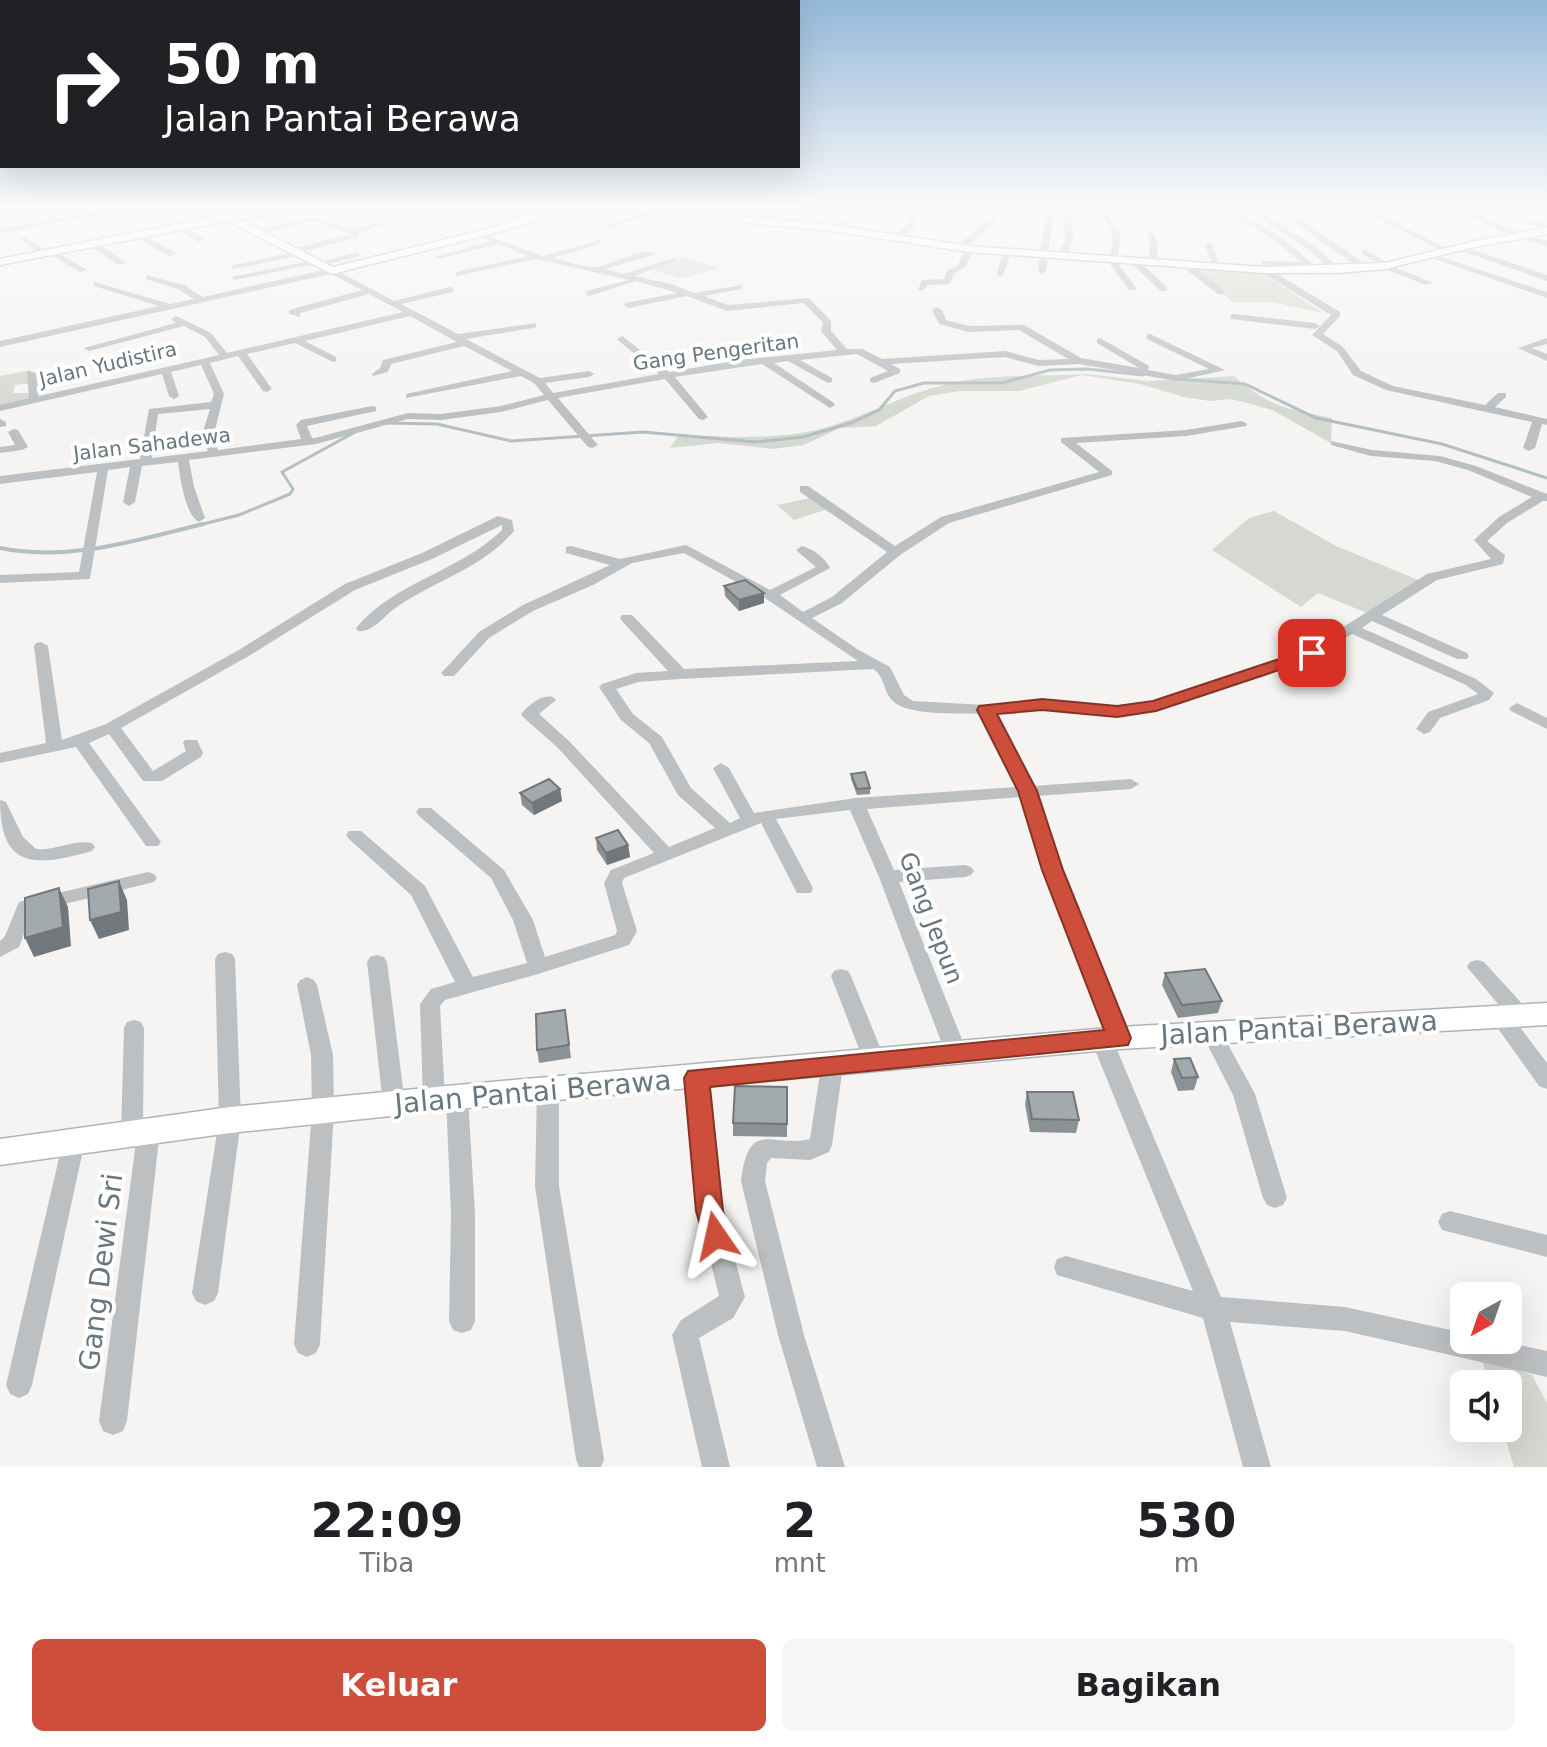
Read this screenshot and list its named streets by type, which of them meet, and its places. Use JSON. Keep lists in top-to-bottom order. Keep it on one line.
{"streets":{"street":["Gang Pengeritan","Jalan Yudistira","Jalan Sahadewa","Gang Jepun","Jalan Pantai Berawa","Gang Dewi Sri"]},"crossings":[["Gang Pengeritan","Jalan Sahadewa"],["Gang Jepun","Jalan Pantai Berawa"],["Jalan Pantai Berawa","Gang Dewi Sri"]],"north":"bottom left","page":{"turn":["50 m","Jalan Pantai Berawa"],"eta":["22:09","Tiba","2","mnt","530","m"],"buttons":["Keluar","Bagikan"]}}
